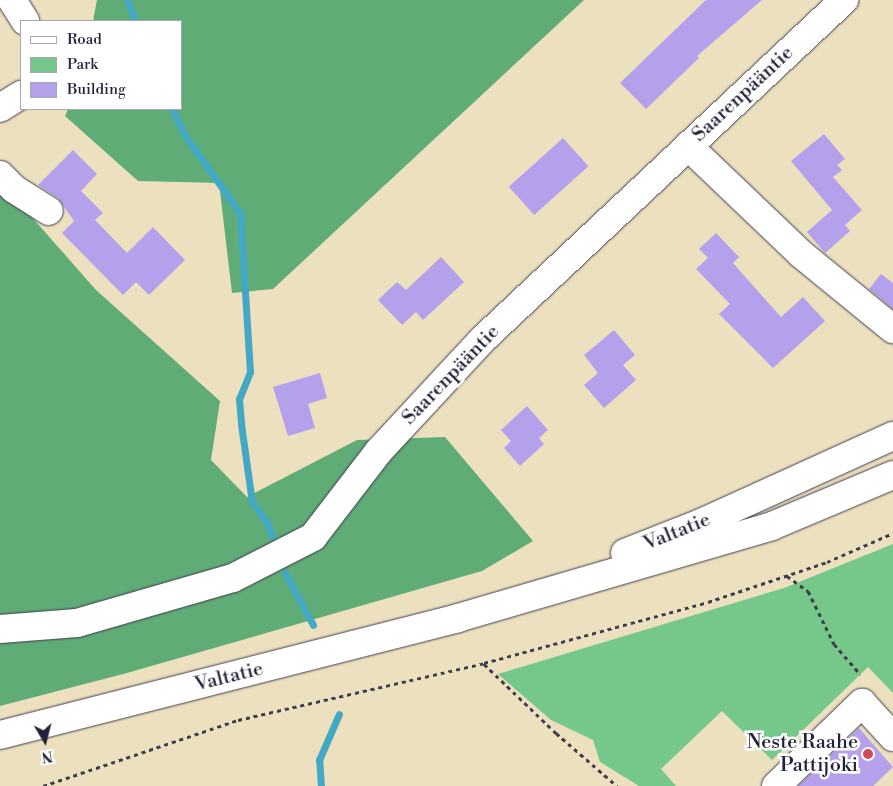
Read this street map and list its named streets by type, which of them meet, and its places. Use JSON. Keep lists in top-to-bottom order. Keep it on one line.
{"streets":{"main road":["Saarenpääntie","Valtatie"]},"places":["Neste Raahe Pattijoki"],"legend":["Road","Park","Building"],"north":"bottom"}
